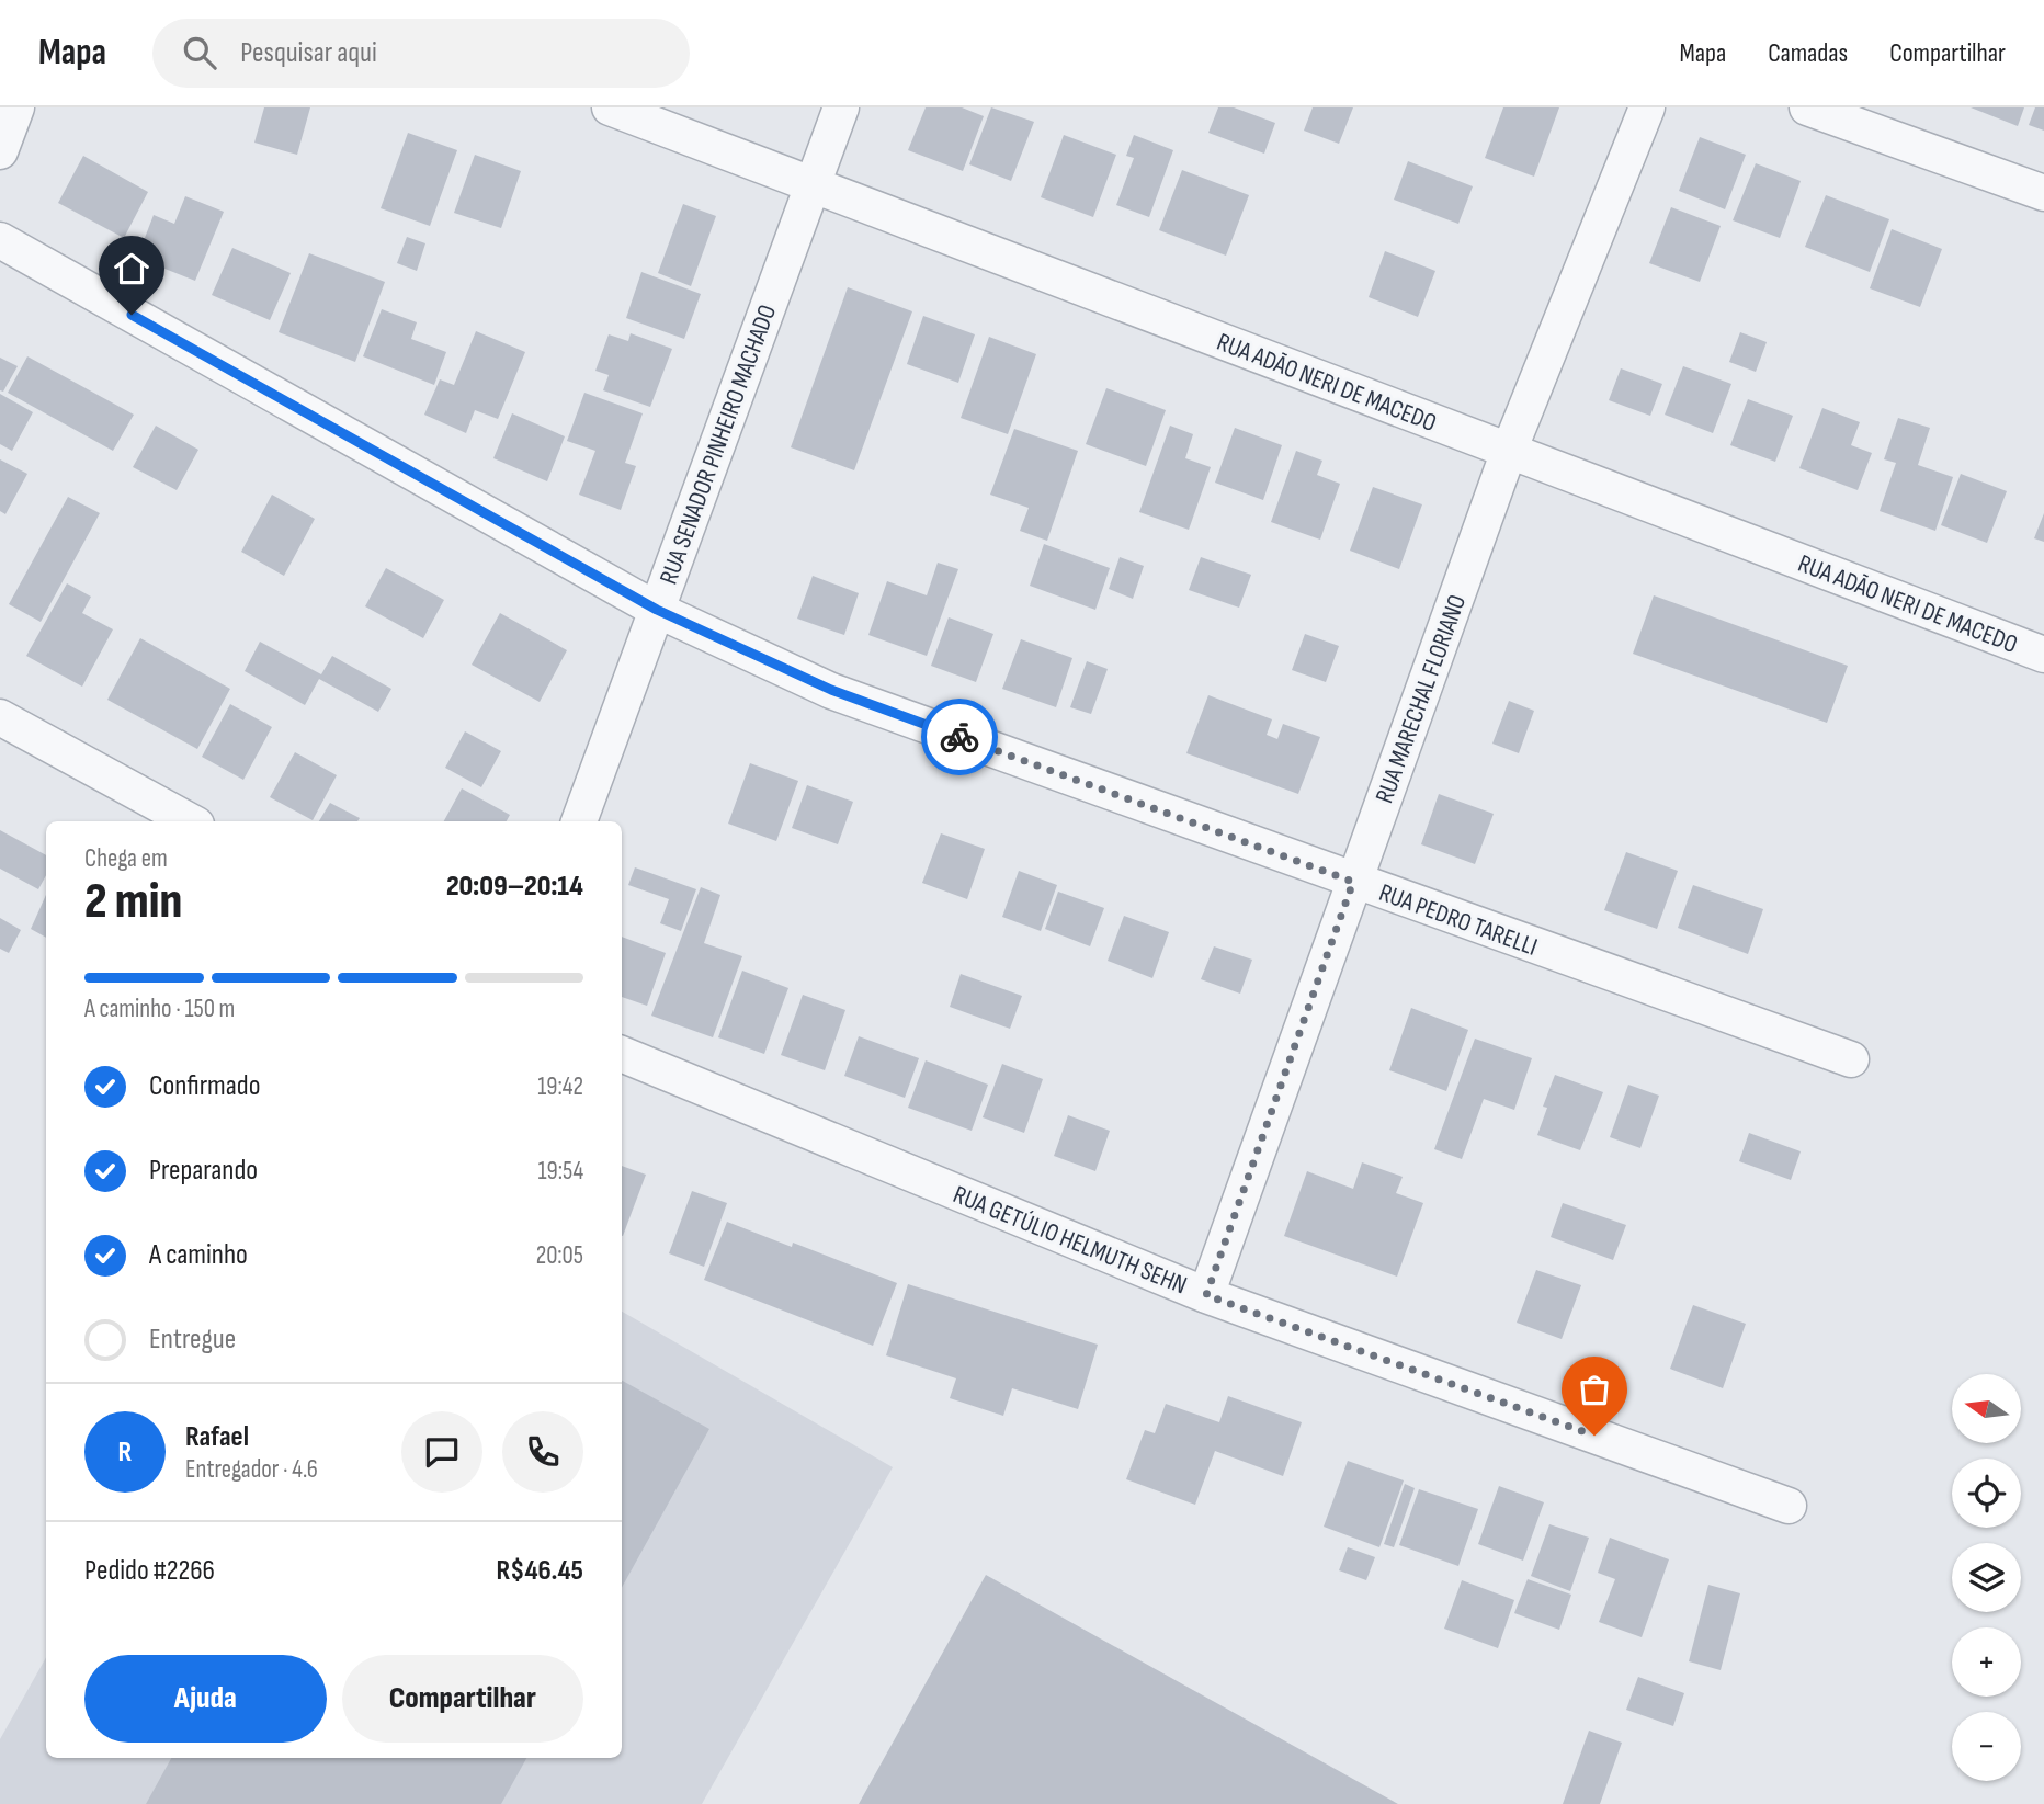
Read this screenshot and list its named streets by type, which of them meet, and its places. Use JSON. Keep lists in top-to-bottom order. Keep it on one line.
{"streets":{"street":["RUA ADÃO NERI DE MACEDO","RUA SENADOR PINHEIRO MACHADO","RUA MARECHAL FLORIANO","RUA PEDRO TARELLI","RUA GETÚLIO HELMUTH SEHN"]},"crossings":[["RUA ADÃO NERI DE MACEDO","RUA SENADOR PINHEIRO MACHADO"],["RUA ADÃO NERI DE MACEDO","RUA MARECHAL FLORIANO"],["RUA SENADOR PINHEIRO MACHADO","RUA PEDRO TARELLI"],["RUA MARECHAL FLORIANO","RUA PEDRO TARELLI"],["RUA MARECHAL FLORIANO","RUA GETÚLIO HELMUTH SEHN"]],"north":"left","page":{"header":"Mapa","search":"Pesquisar aqui","nav":["Mapa","Camadas","Compartilhar"],"heading":["2 min","Chega em","20:09–20:14"],"panel":["Rafael","Entregador · 4.6","Pedido #2266","R$46.45"],"bar":"A caminho · 150 m","list":[["Confirmado","19:42"],["Preparando","19:54"],["A caminho","20:05"],"Entregue"],"map_buttons":["+","−"],"round":"R","buttons":["Ajuda","Compartilhar"]}}
